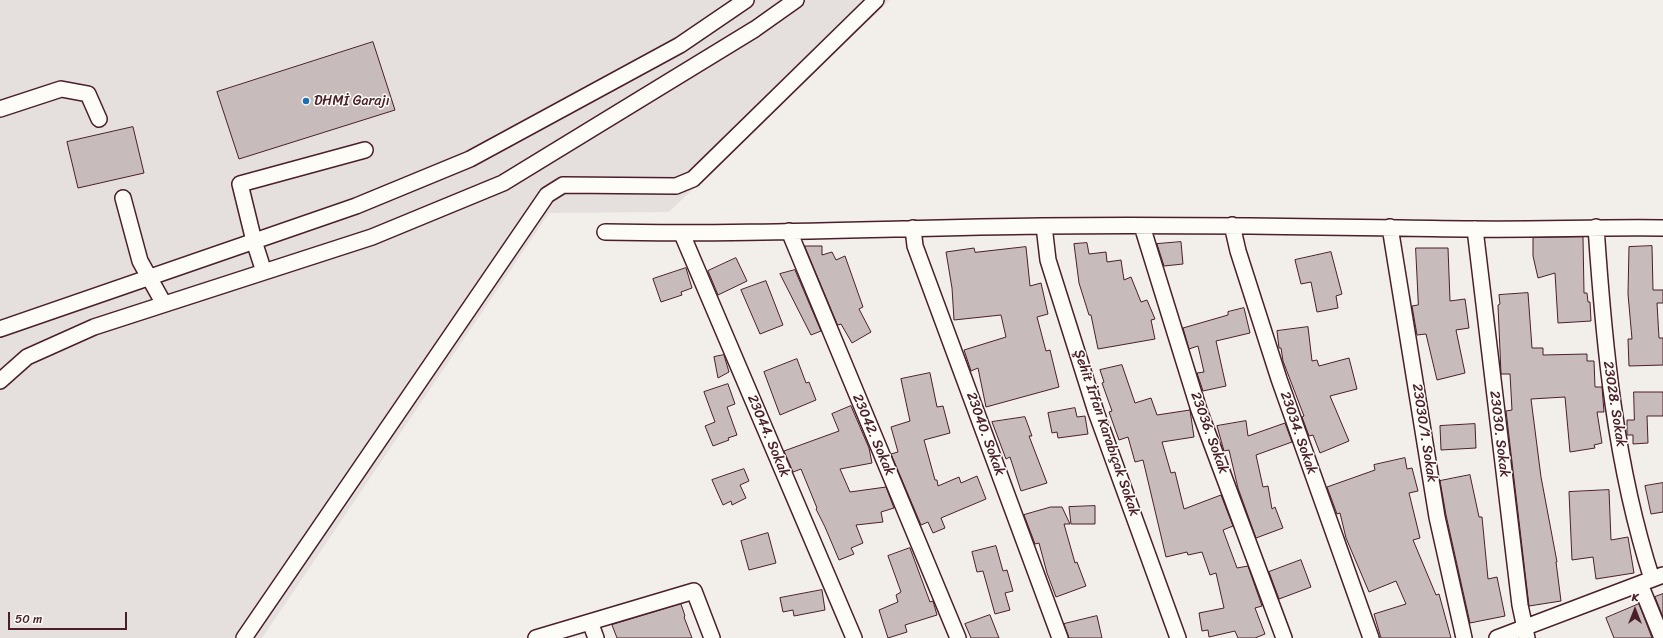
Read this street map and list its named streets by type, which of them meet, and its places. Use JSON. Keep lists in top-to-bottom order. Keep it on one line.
{"streets":{"street":["23028. Sokak","Şehit İrfan Karabıçak Sokak","23036. Sokak","23034. Sokak","23030/1. Sokak","23040. Sokak","23030. Sokak","23042. Sokak","23044. Sokak"]},"places":["DHMİ Garajı"],"scale_bar":"50 m","north":"top"}
